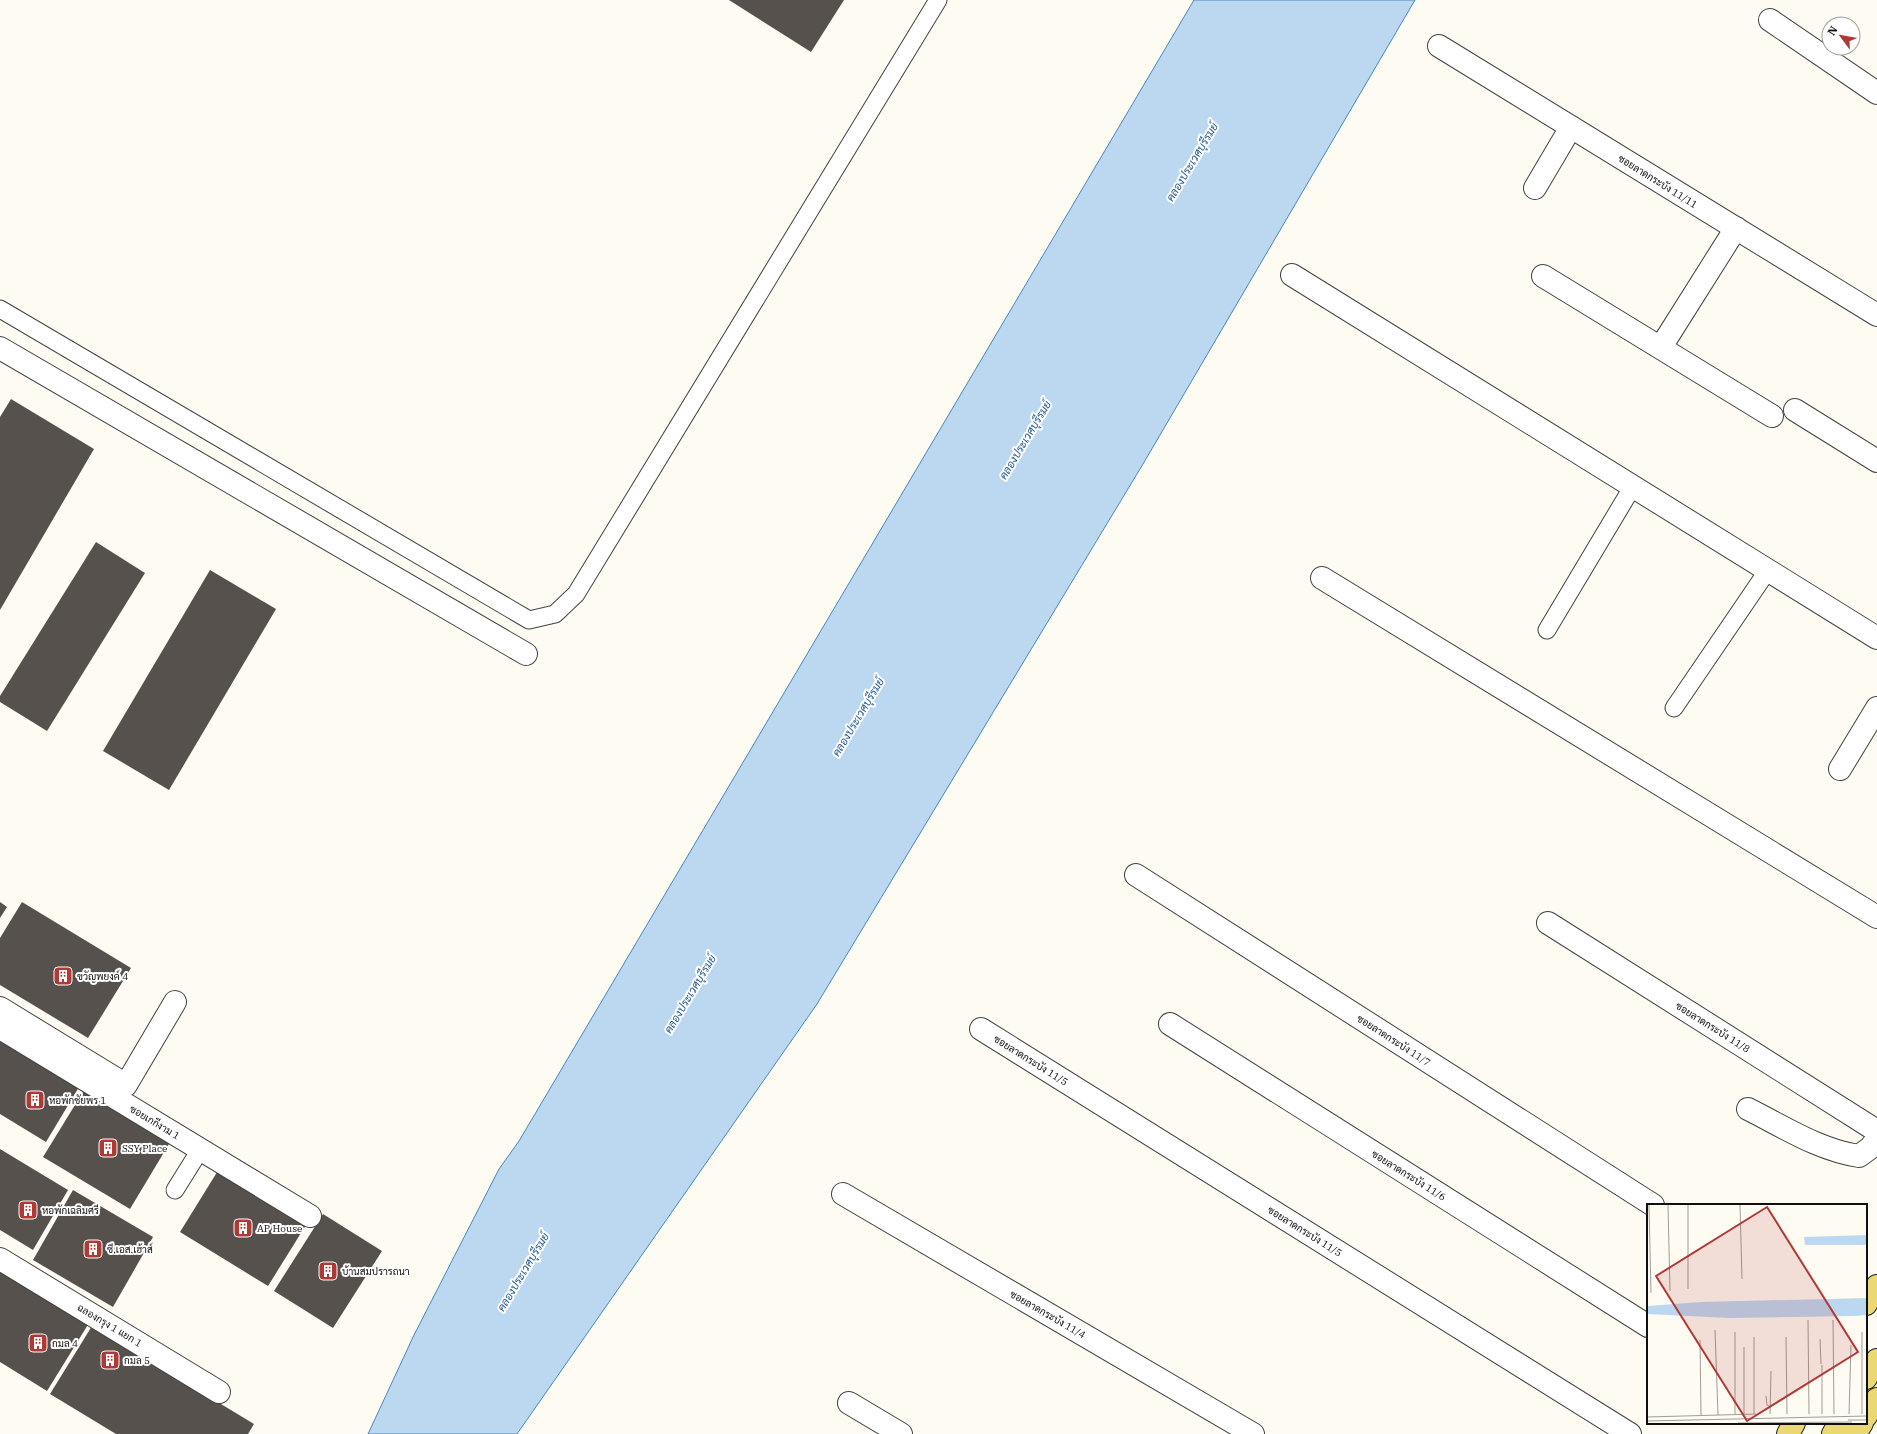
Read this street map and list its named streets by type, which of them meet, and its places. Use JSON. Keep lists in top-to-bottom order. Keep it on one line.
{"streets":{"street":["ซอยลาดกระบัง 11/11","ซอยลาดกระบัง 11/8","ซอยลาดกระบัง 11/7","ซอยลาดกระบัง 11/5","ซอยเกกีงาม 1","ซอยลาดกระบัง 11/6","ซอยลาดกระบัง 11/4","ฉลองกรุง 1 แยก 1"]},"water":["คลองประเวศบุรีรมย์"],"places":{"building":["ขวัญพยงค์ 4","หอพักชัยพร 1","SSY Place","หอพักเฉลิมศรี","AP House","ซี.เอส.เฮ้าส์","บ้านสมปรารถนา","กมล 4","กมล 5"]},"north":"top left"}
